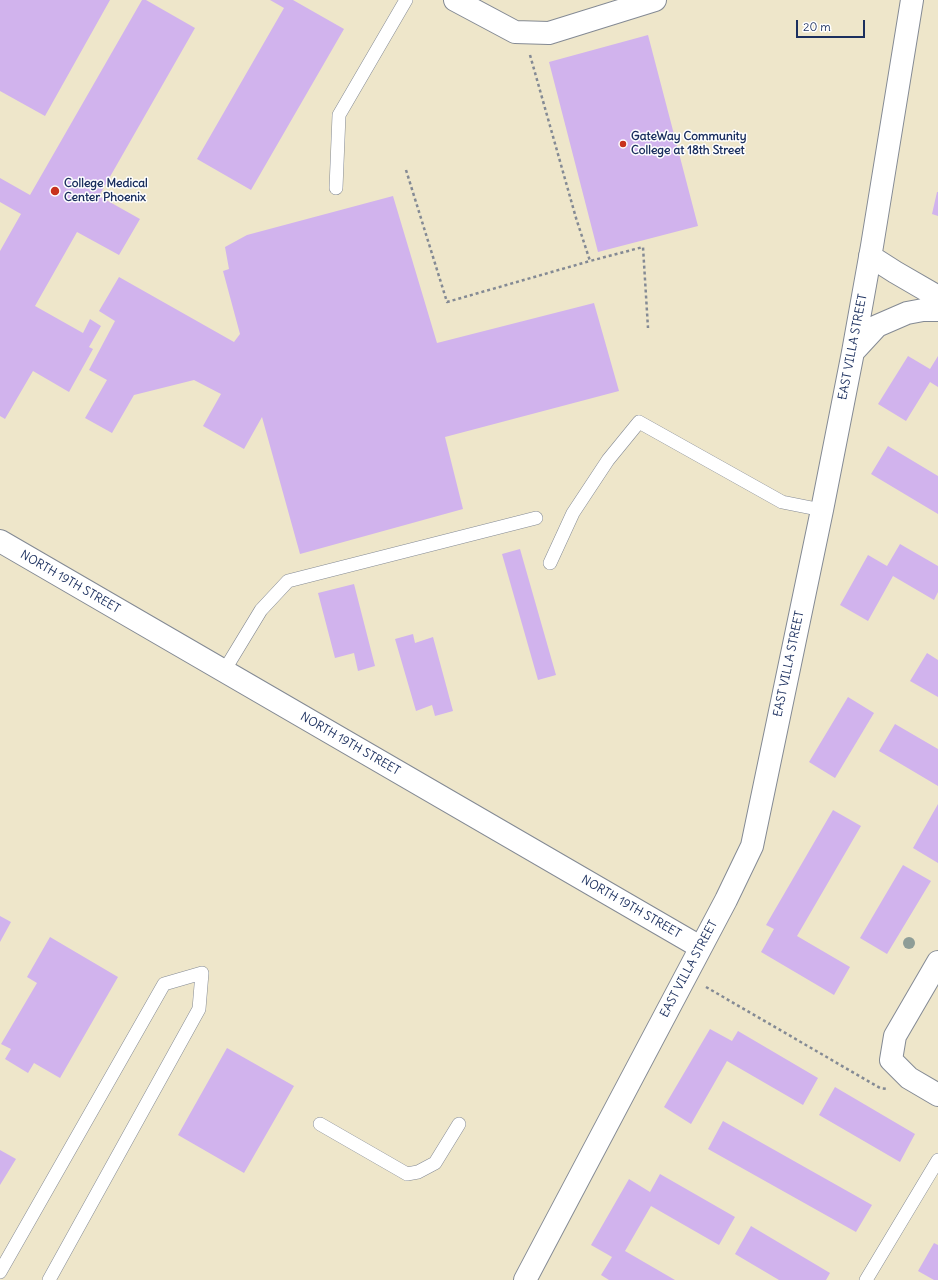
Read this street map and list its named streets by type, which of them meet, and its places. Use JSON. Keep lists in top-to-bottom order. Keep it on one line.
{"streets":{"street":["EAST VILLA STREET","NORTH 19TH STREET"]},"crossings":[["EAST VILLA STREET","NORTH 19TH STREET"]],"places":["GateWay Community College at 18th Street","College Medical Center Phoenix"],"scale_bar":"20 m"}
